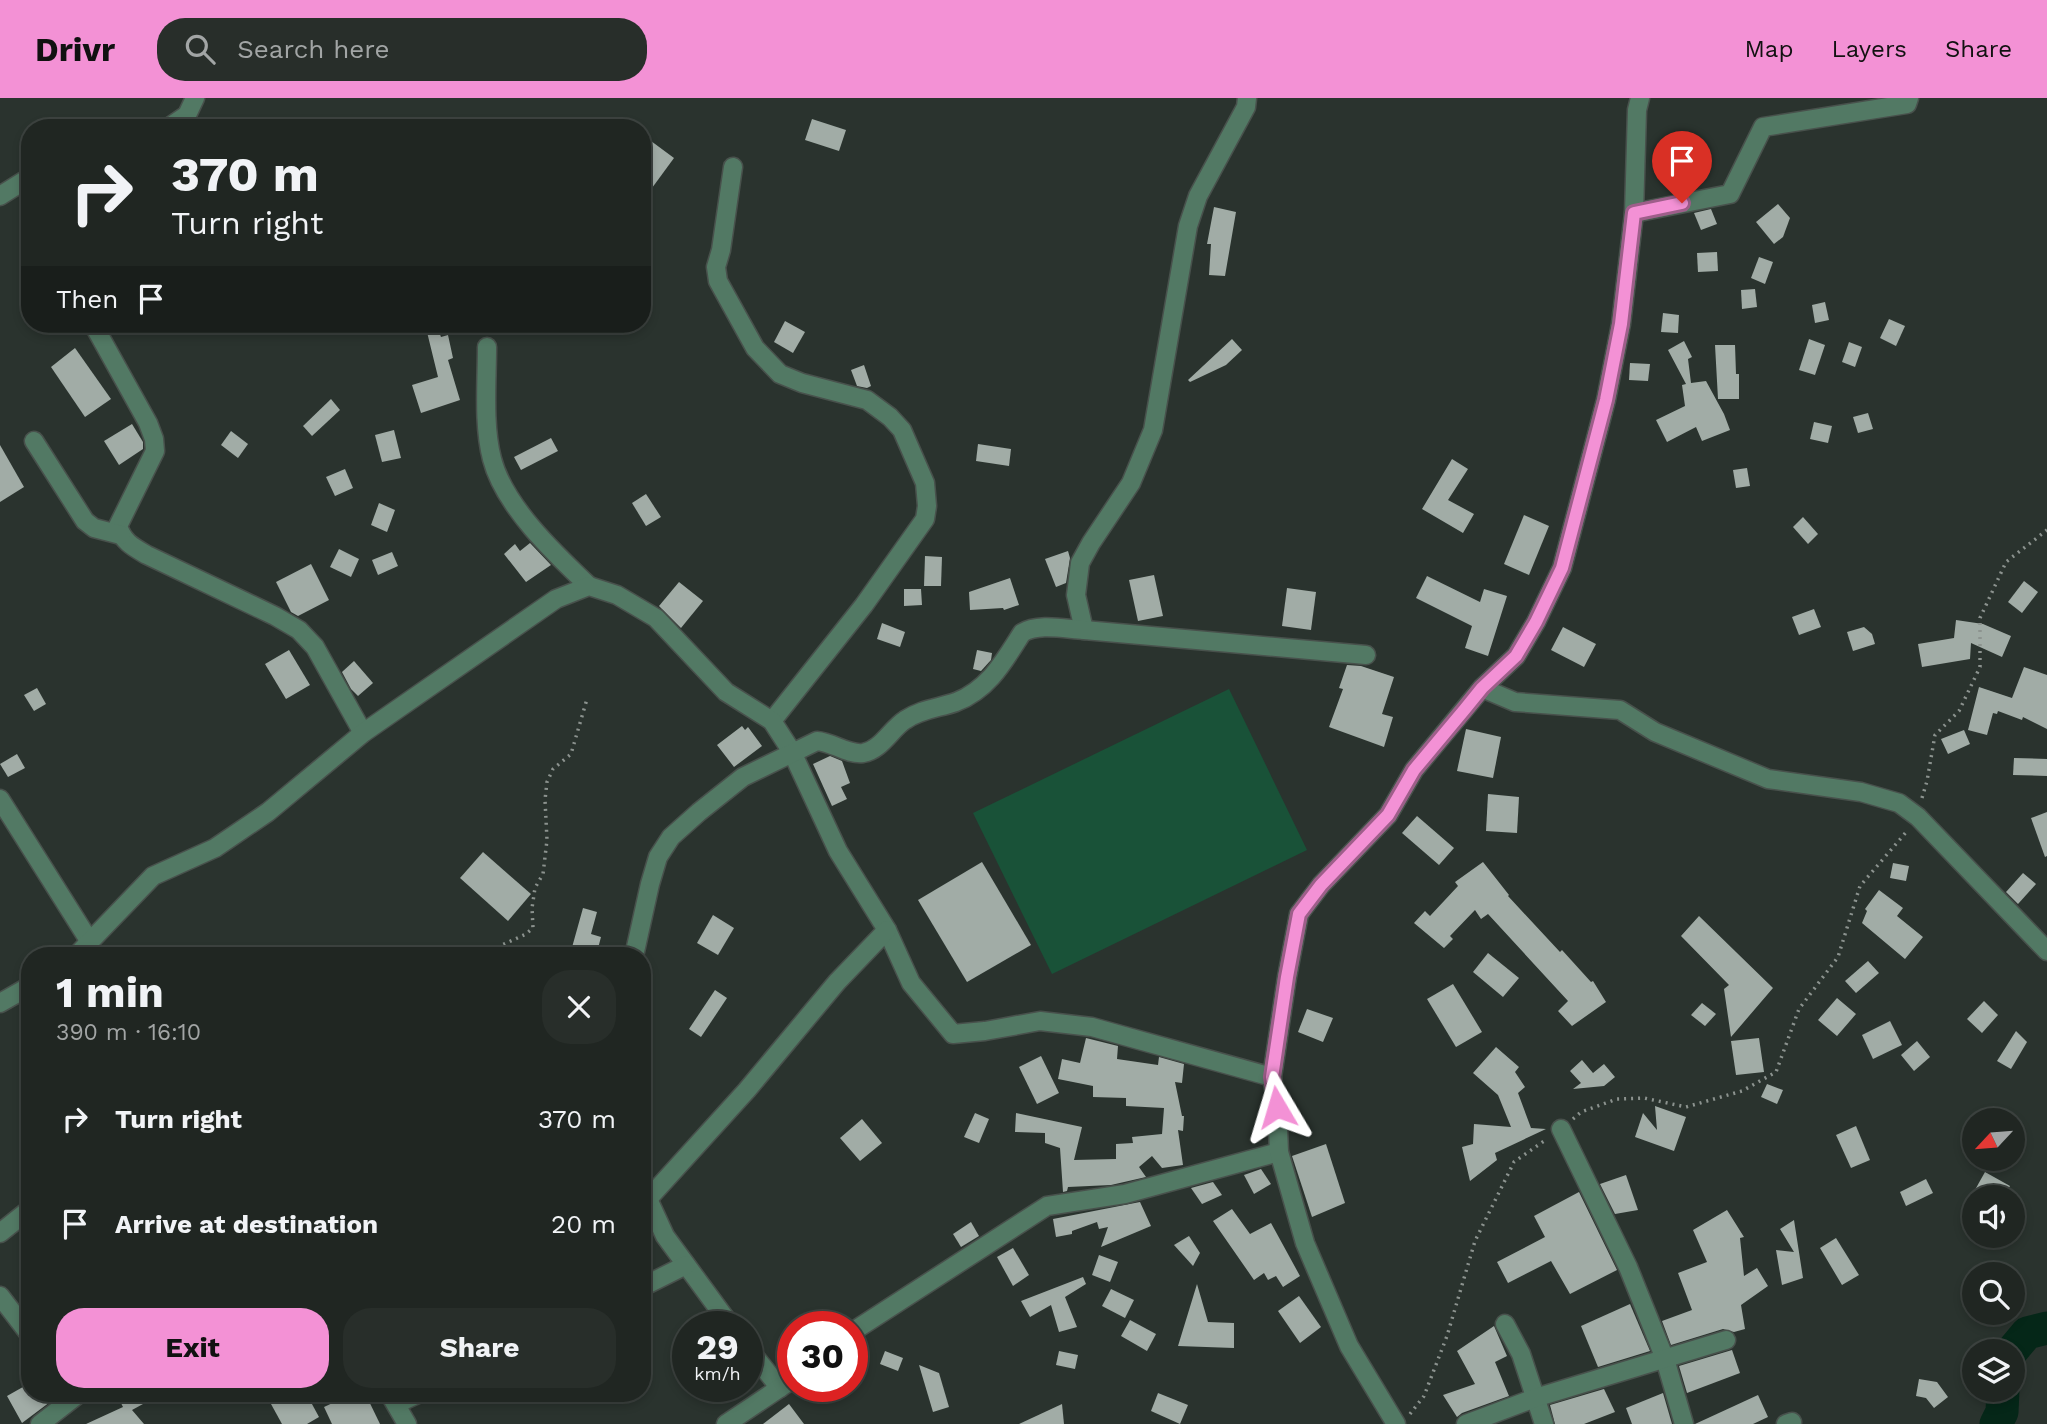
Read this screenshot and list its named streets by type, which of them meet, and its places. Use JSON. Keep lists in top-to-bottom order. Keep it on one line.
{"north":"bottom left","page":{"header":"Drivr","search":"Search here","nav":["Map","Layers","Share"],"turn":["370 m","Turn right"],"then":"Then","heading":["1 min","390 m · 16:10"],"list":[{"name":"Turn right","value":"370 m"},{"name":"Arrive at destination","value":"20 m"}],"buttons":["Exit","Share"],"speed":"29 km/h","limit":"30"}}
